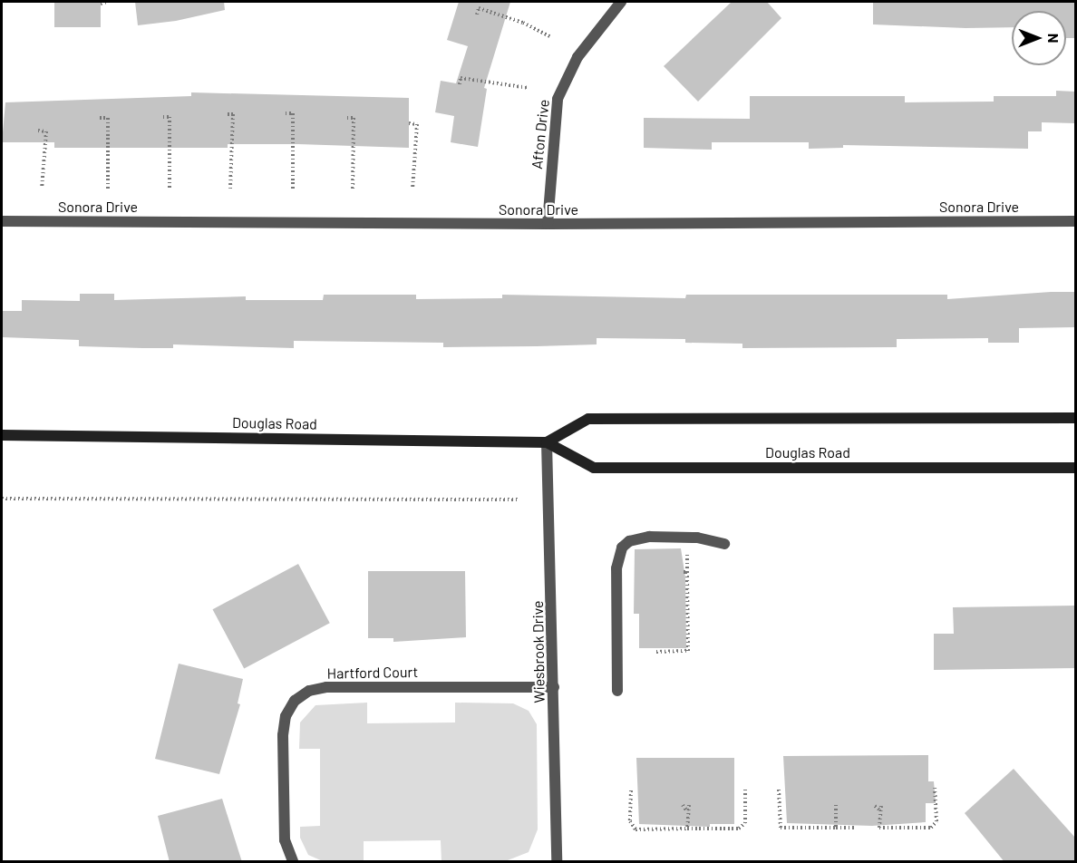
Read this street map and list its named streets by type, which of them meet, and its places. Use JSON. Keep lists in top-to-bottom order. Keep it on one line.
{"streets":{"street":["Afton Drive","Sonora Drive","Douglas Road","Wiesbrook Drive","Hartford Court"]},"crossings":[["Afton Drive","Sonora Drive"],["Douglas Road","Wiesbrook Drive"],["Wiesbrook Drive","Hartford Court"]],"north":"right"}
